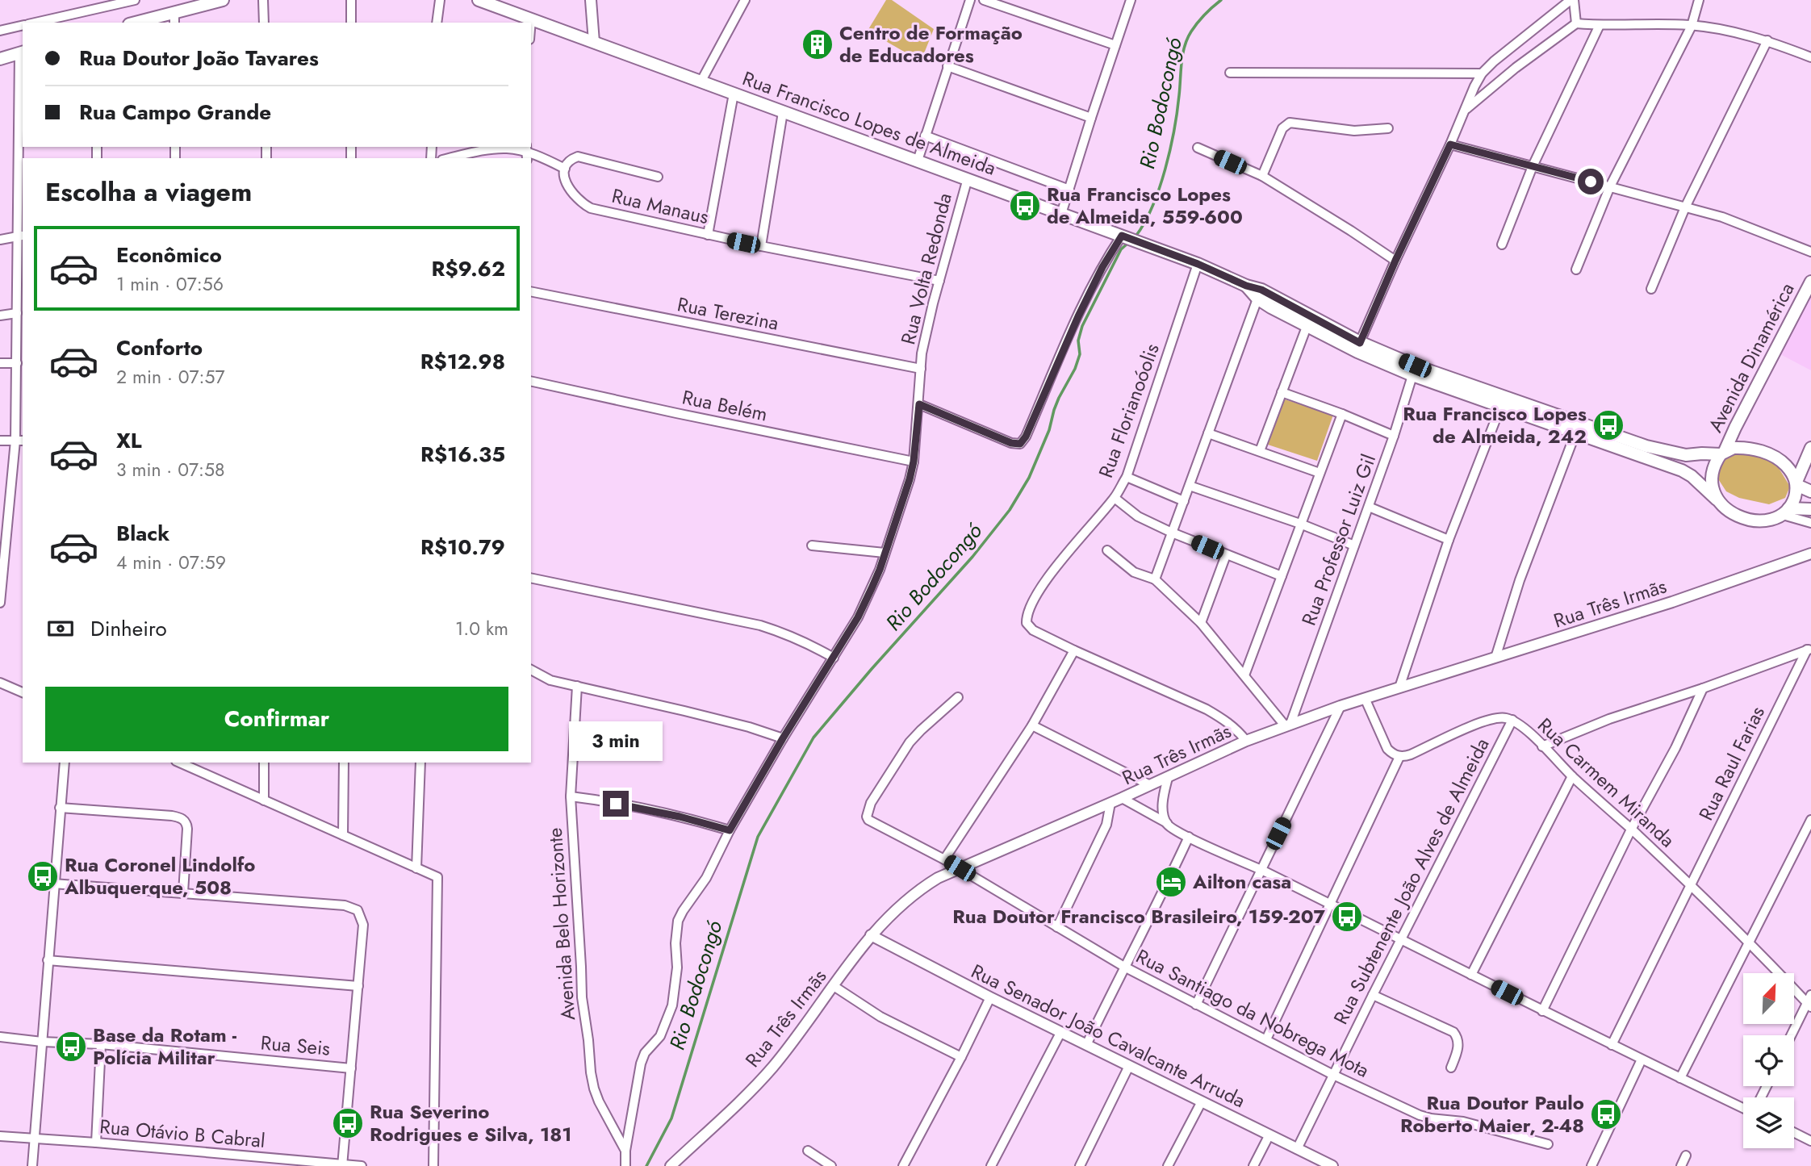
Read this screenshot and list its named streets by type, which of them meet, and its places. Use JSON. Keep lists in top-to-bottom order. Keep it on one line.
{"streets":{"main road":["Rua Francisco Lopes de Almeida","Avenida Dinamérica"],"street":["Rua Manaus","Rua Volta Redonda","Rua Terezina","Rua Belém","Rua Florianoóolis","Rua Professor Luiz Gil","Rua Três Irmãs","Rua Raul Farias","Rua Carmem Miranda","Rua Subtenente João Alves de Almeida","Avenida Belo Horizonte","Rua Santiago da Nobrega Mota","Rua Senador João Cavalcante Arruda","Rua Seis","Rua Otávio B Cabral"]},"crossings":[["Rua Francisco Lopes de Almeida","Rua Volta Redonda"],["Rua Francisco Lopes de Almeida","Avenida Dinamérica"],["Rua Francisco Lopes de Almeida","Rua Florianoóolis"],["Rua Francisco Lopes de Almeida","Rua Professor Luiz Gil"],["Rua Manaus","Rua Volta Redonda"],["Rua Volta Redonda","Rua Terezina"],["Rua Volta Redonda","Rua Belém"],["Rua Volta Redonda","Avenida Belo Horizonte"],["Rua Professor Luiz Gil","Rua Três Irmãs"],["Rua Três Irmãs","Rua Santiago da Nobrega Mota"],["Rua Três Irmãs","Rua Senador João Cavalcante Arruda"],["Rua Raul Farias","Rua Carmem Miranda"],["Rua Carmem Miranda","Rua Subtenente João Alves de Almeida"],["Rua Subtenente João Alves de Almeida","Rua Santiago da Nobrega Mota"],["Rua Subtenente João Alves de Almeida","Rua Senador João Cavalcante Arruda"]],"water":["Rio Bodocongó"],"places":{"building":["Centro de Formação de Educadores"],"bus stop":["Rua Francisco Lopes de Almeida, 559-600","Rua Francisco Lopes de Almeida, 242","Rua Coronel Lindolfo Albuquerque, 508","Rua Doutor Francisco Brasileiro, 159-207","Base da Rotam - Polícia Militar","Rua Doutor Paulo Roberto Maier, 2-48","Rua Severino Rodrigues e Silva, 181"],"hotel":["Ailton casa"]},"north":"top right","page":{"banner":["Rua Doutor João Tavares","Rua Campo Grande"],"heading":"Escolha a viagem","list":[{"name":"Econômico","note":"1 min · 07:56","value":"R$9.62"},{"name":"Conforto","note":"2 min · 07:57","value":"R$12.98"},{"name":"XL","note":"3 min · 07:58","value":"R$16.35"},{"name":"Black","note":"4 min · 07:59","value":"R$10.79"}],"pay":["Dinheiro","1.0 km"],"buttons":"Confirmar","bubble":"3 min"}}
